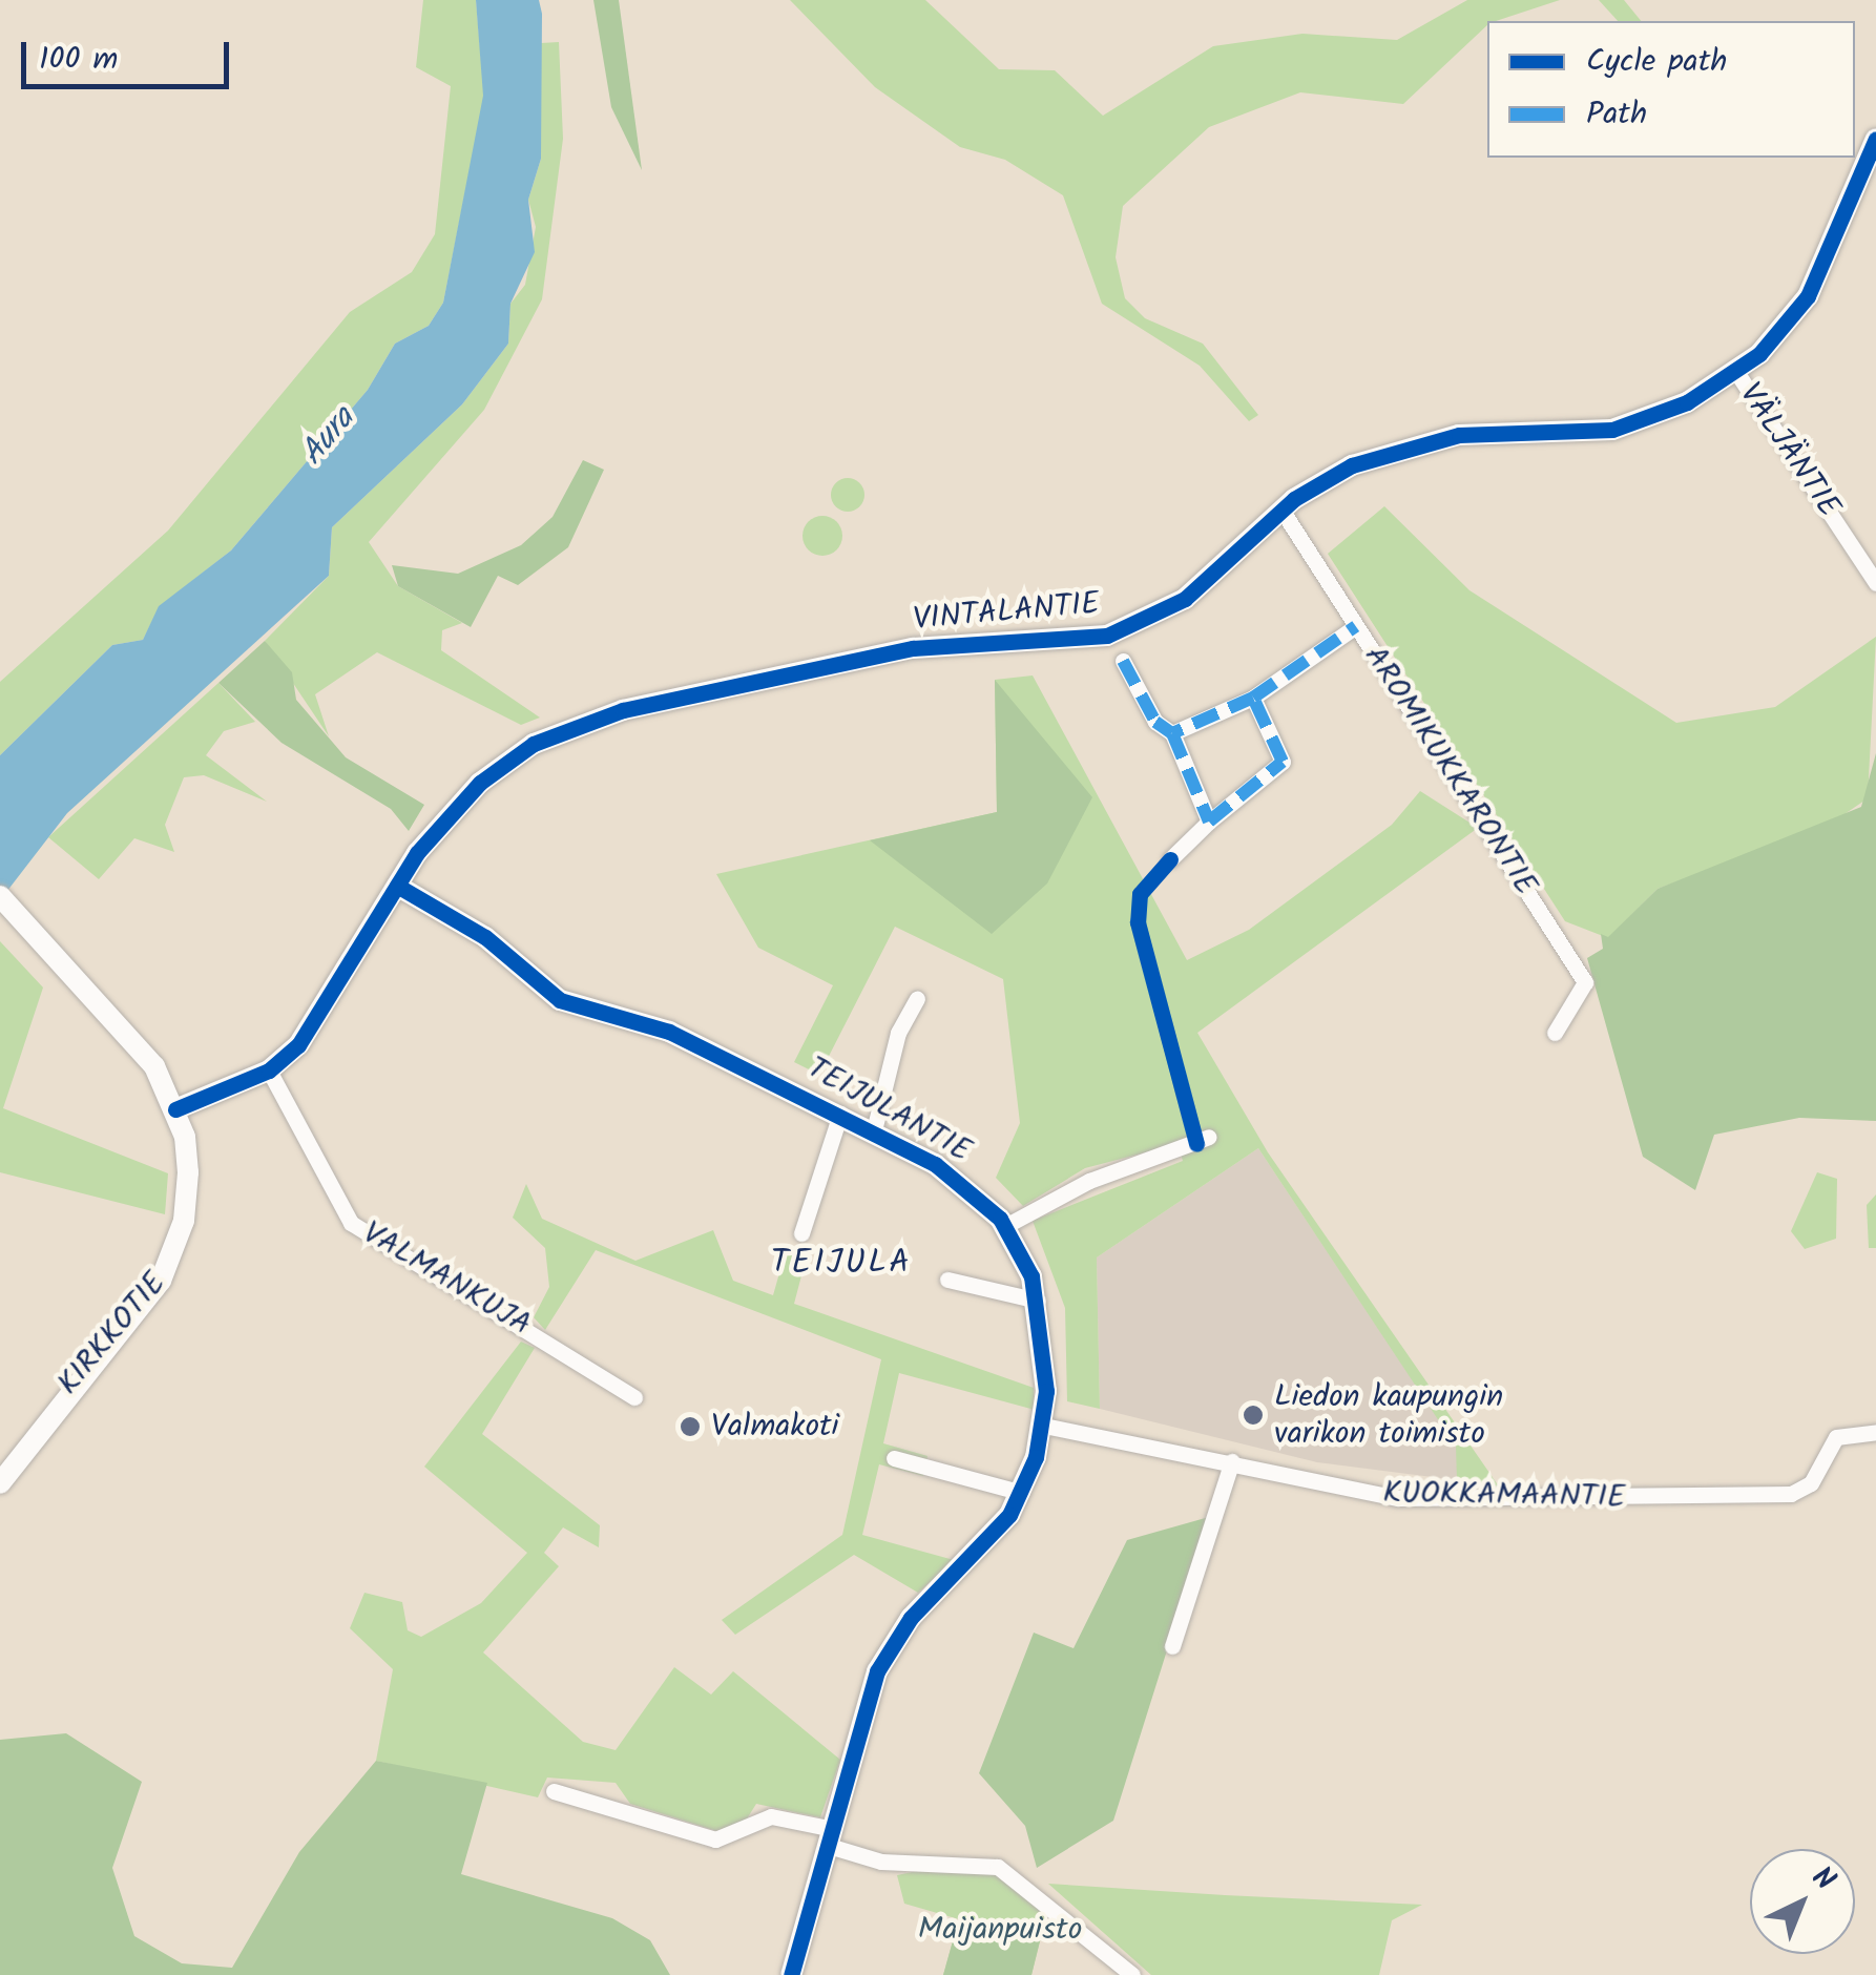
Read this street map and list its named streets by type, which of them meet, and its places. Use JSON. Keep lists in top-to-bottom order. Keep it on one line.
{"streets":{"street":["VÄLJÄNTIE","VINTALANTIE","AROMIKUKKARONTIE","TEIJULANTIE","VALMANKUJA","KIRKKOTIE","KUOKKAMAANTIE"]},"crossings":[["VÄLJÄNTIE","VINTALANTIE"],["VINTALANTIE","AROMIKUKKARONTIE"],["VINTALANTIE","TEIJULANTIE"],["VINTALANTIE","VALMANKUJA"],["VINTALANTIE","KIRKKOTIE"],["TEIJULANTIE","KUOKKAMAANTIE"]],"districts":["TEIJULA"],"water":["Aura"],"parks":["Maijanpuisto"],"places":["Liedon kaupungin varikon toimisto","Valmakoti"],"legend":["Cycle path","Path"],"scale_bar":"100 m","north":"top right"}
